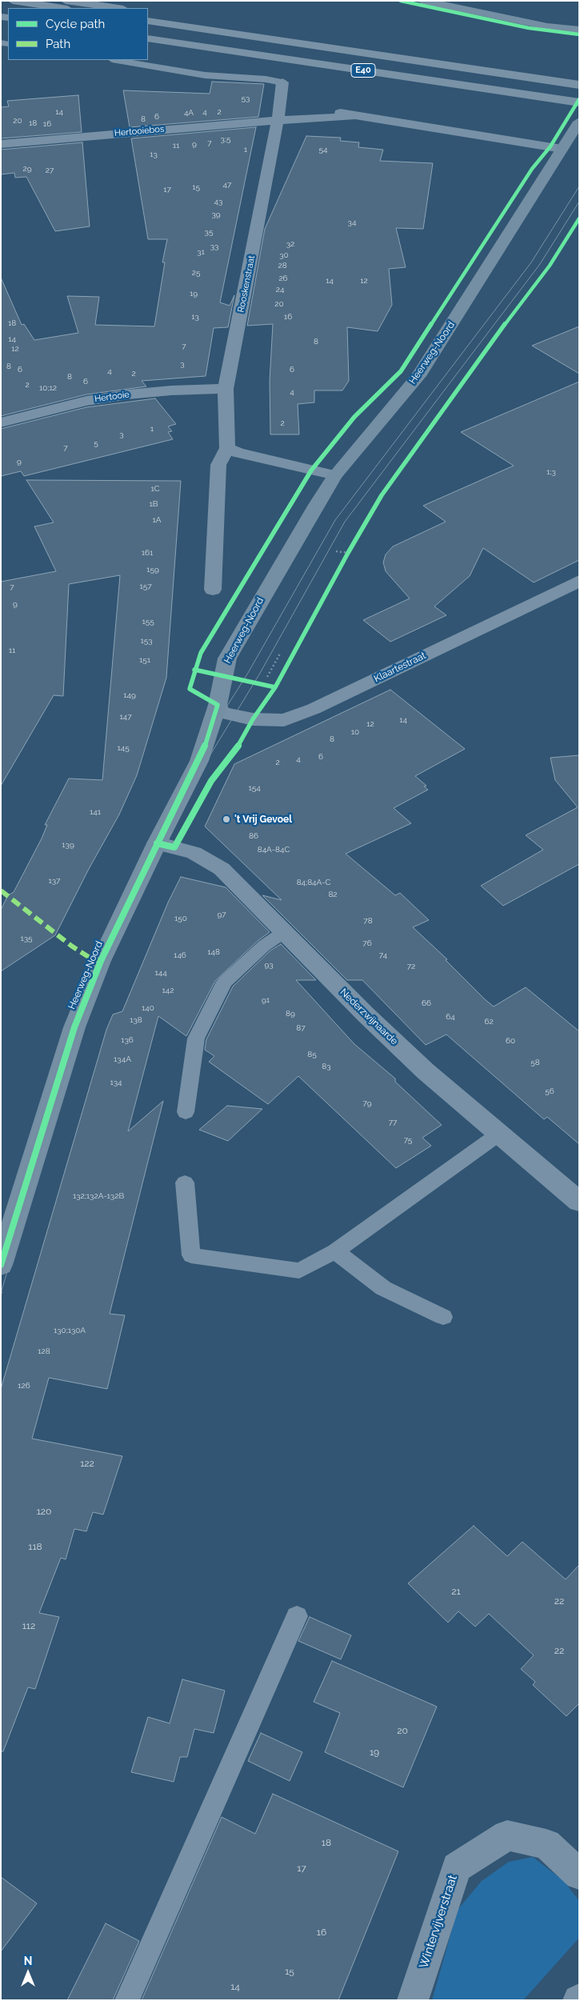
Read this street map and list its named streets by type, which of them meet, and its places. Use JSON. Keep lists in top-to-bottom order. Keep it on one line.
{"streets":{"highway":["E40"],"street":["Hertooiebos","Rooskenstraat","Heerweg-Noord","Hertooie","Klaartestraat","Nederzwijnaarde","Wintervijverstraat"]},"crossings":[["Hertooiebos","Rooskenstraat"],["Rooskenstraat","Hertooie"],["Heerweg-Noord","Klaartestraat"],["Heerweg-Noord","Nederzwijnaarde"]],"places":["'t Vrij Gevoel"],"house_numbers":["53","14","4","2","4A","6","8","20","18","16","3;5","7","9","11","1","54","13","29","27","47","15","17","43","39","34","35","32","33","31","30","28","25","26","14","12","24","19","20","13","16","18","14","8","7","12","3","8","6","6","4","2","8","6","2","10;12","4","2","1","3","5","7","9","1;3","1C","1B","1A","161","159","157","7","9","155","153","11","151","149","147","14","12","10","8","145","6","4","2","154","141","86","139","84A-84C","137","84;84A-C","82","97","150","78","135","76","148","146","74","93","72","144","142","91","66","140","89","64","138","62","87","136","60","85","134A","58","83","134","56","79","77","75","132;132A-132B","130;130A","128","126","122","120","118","21","22","112","22","20","19","18","17","16","15","14"],"legend":["Cycle path","Path"],"north":"top"}
